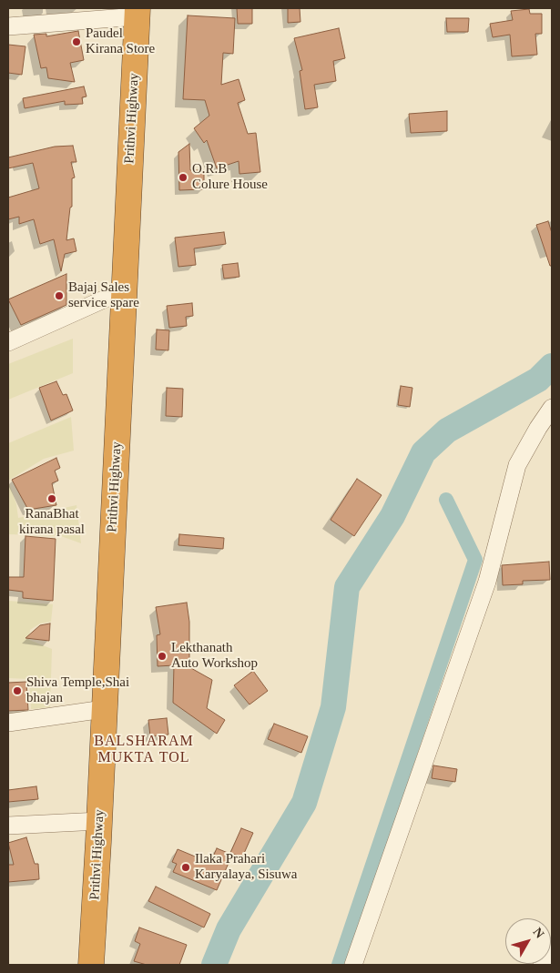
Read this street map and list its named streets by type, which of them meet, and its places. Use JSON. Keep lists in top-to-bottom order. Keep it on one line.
{"streets":{"highway":["Prithvi Highway"]},"districts":["BALSHARAM MUKTA TOL"],"places":["Paudel Kirana Store","O.R.B Colure House","Bajaj Sales service spare","RanaBhat kirana pasal","Lekthanath Auto Workshop","Shiva Temple,Shai bhajan","Ilaka Prahari Karyalaya, Sisuwa"],"north":"top right"}
